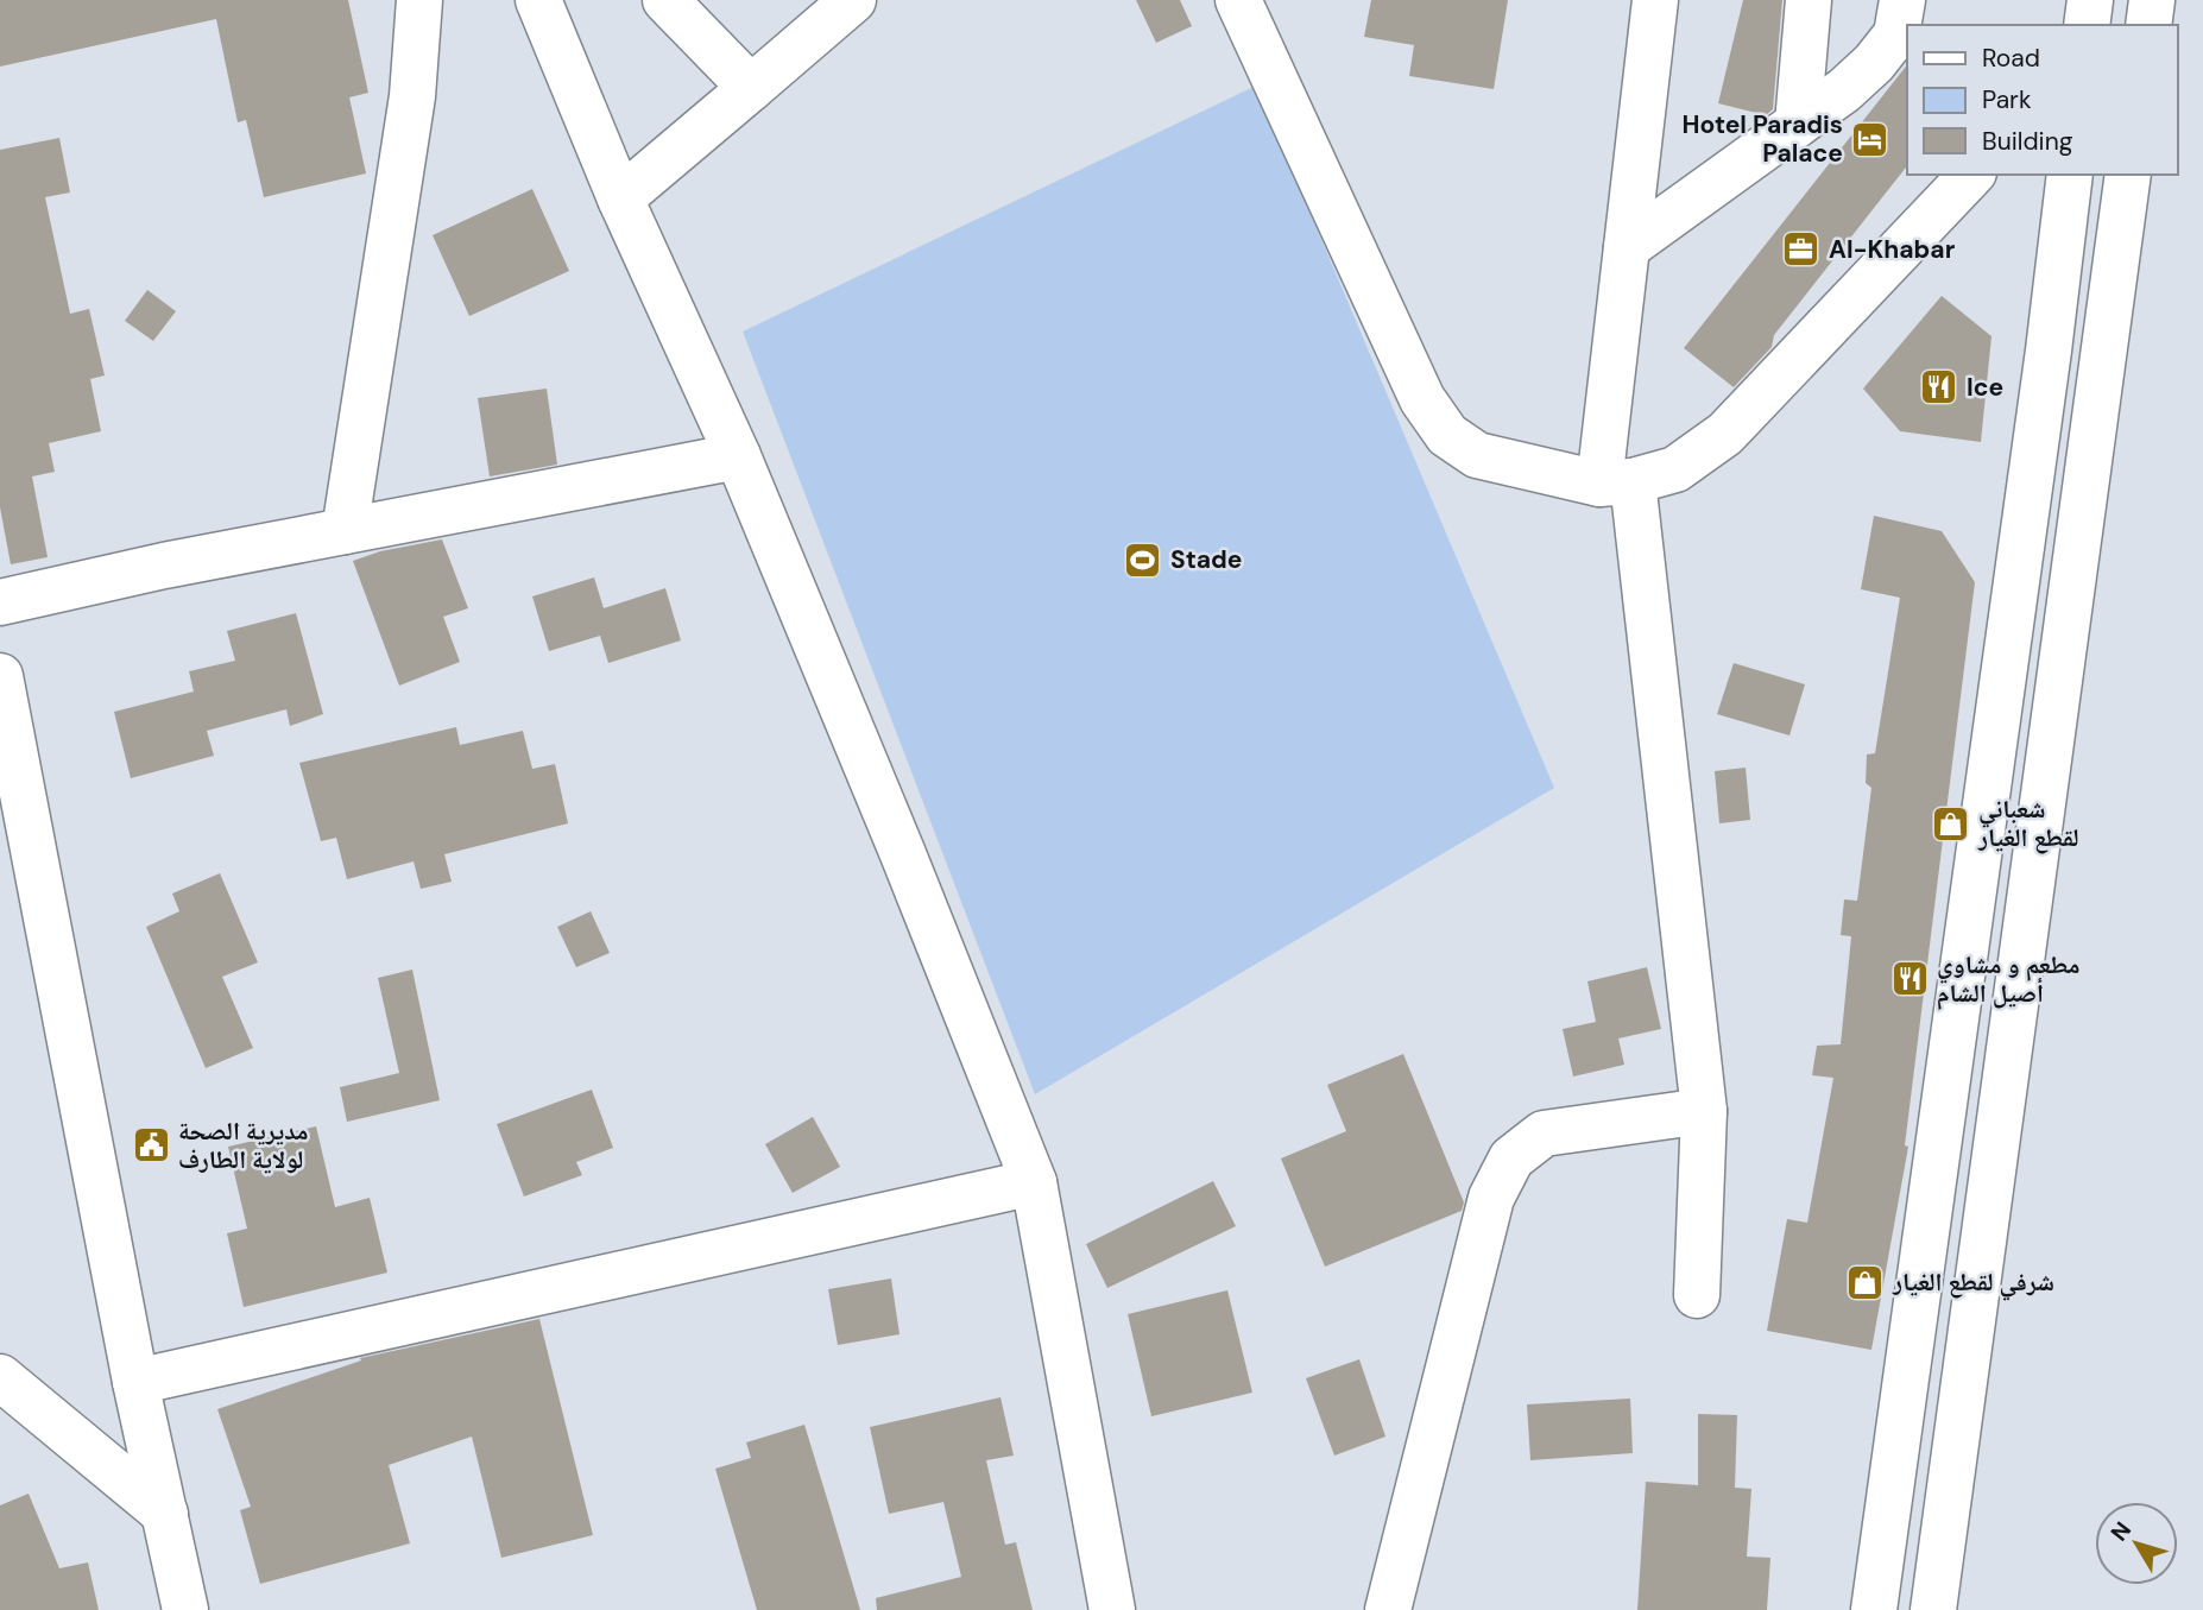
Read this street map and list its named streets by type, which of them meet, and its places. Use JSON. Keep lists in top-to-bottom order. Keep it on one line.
{"places":{"hotel":["Hotel Paradis Palace"],"office":["Al-Khabar"],"restaurant":["Ice","مطعم و مشاوي أصيل الشام"],"sports":["Stade"],"shop":["شعباني لقطع الغيار","شرفي لقطع الغيار"],"public building":["مديرية الصحة لولاية الطارف"]},"legend":["Road","Park","Building"],"north":"top left"}
